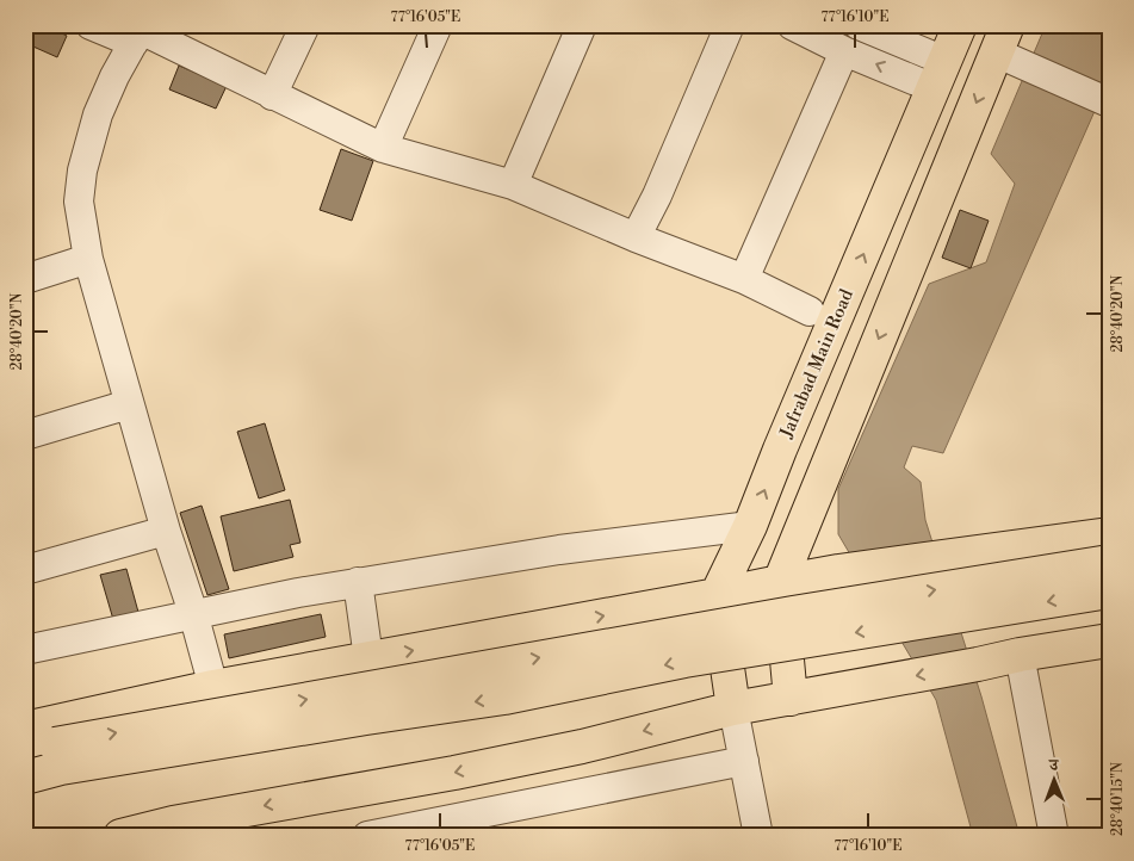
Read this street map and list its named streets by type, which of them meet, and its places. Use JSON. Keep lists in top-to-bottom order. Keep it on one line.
{"streets":{"main road":["Jafrabad Main Road"]},"north":"top","coordinates":["77°16'05\"E","77°16'10\"E","28°40'20\"N","28°40'15\"N"]}
